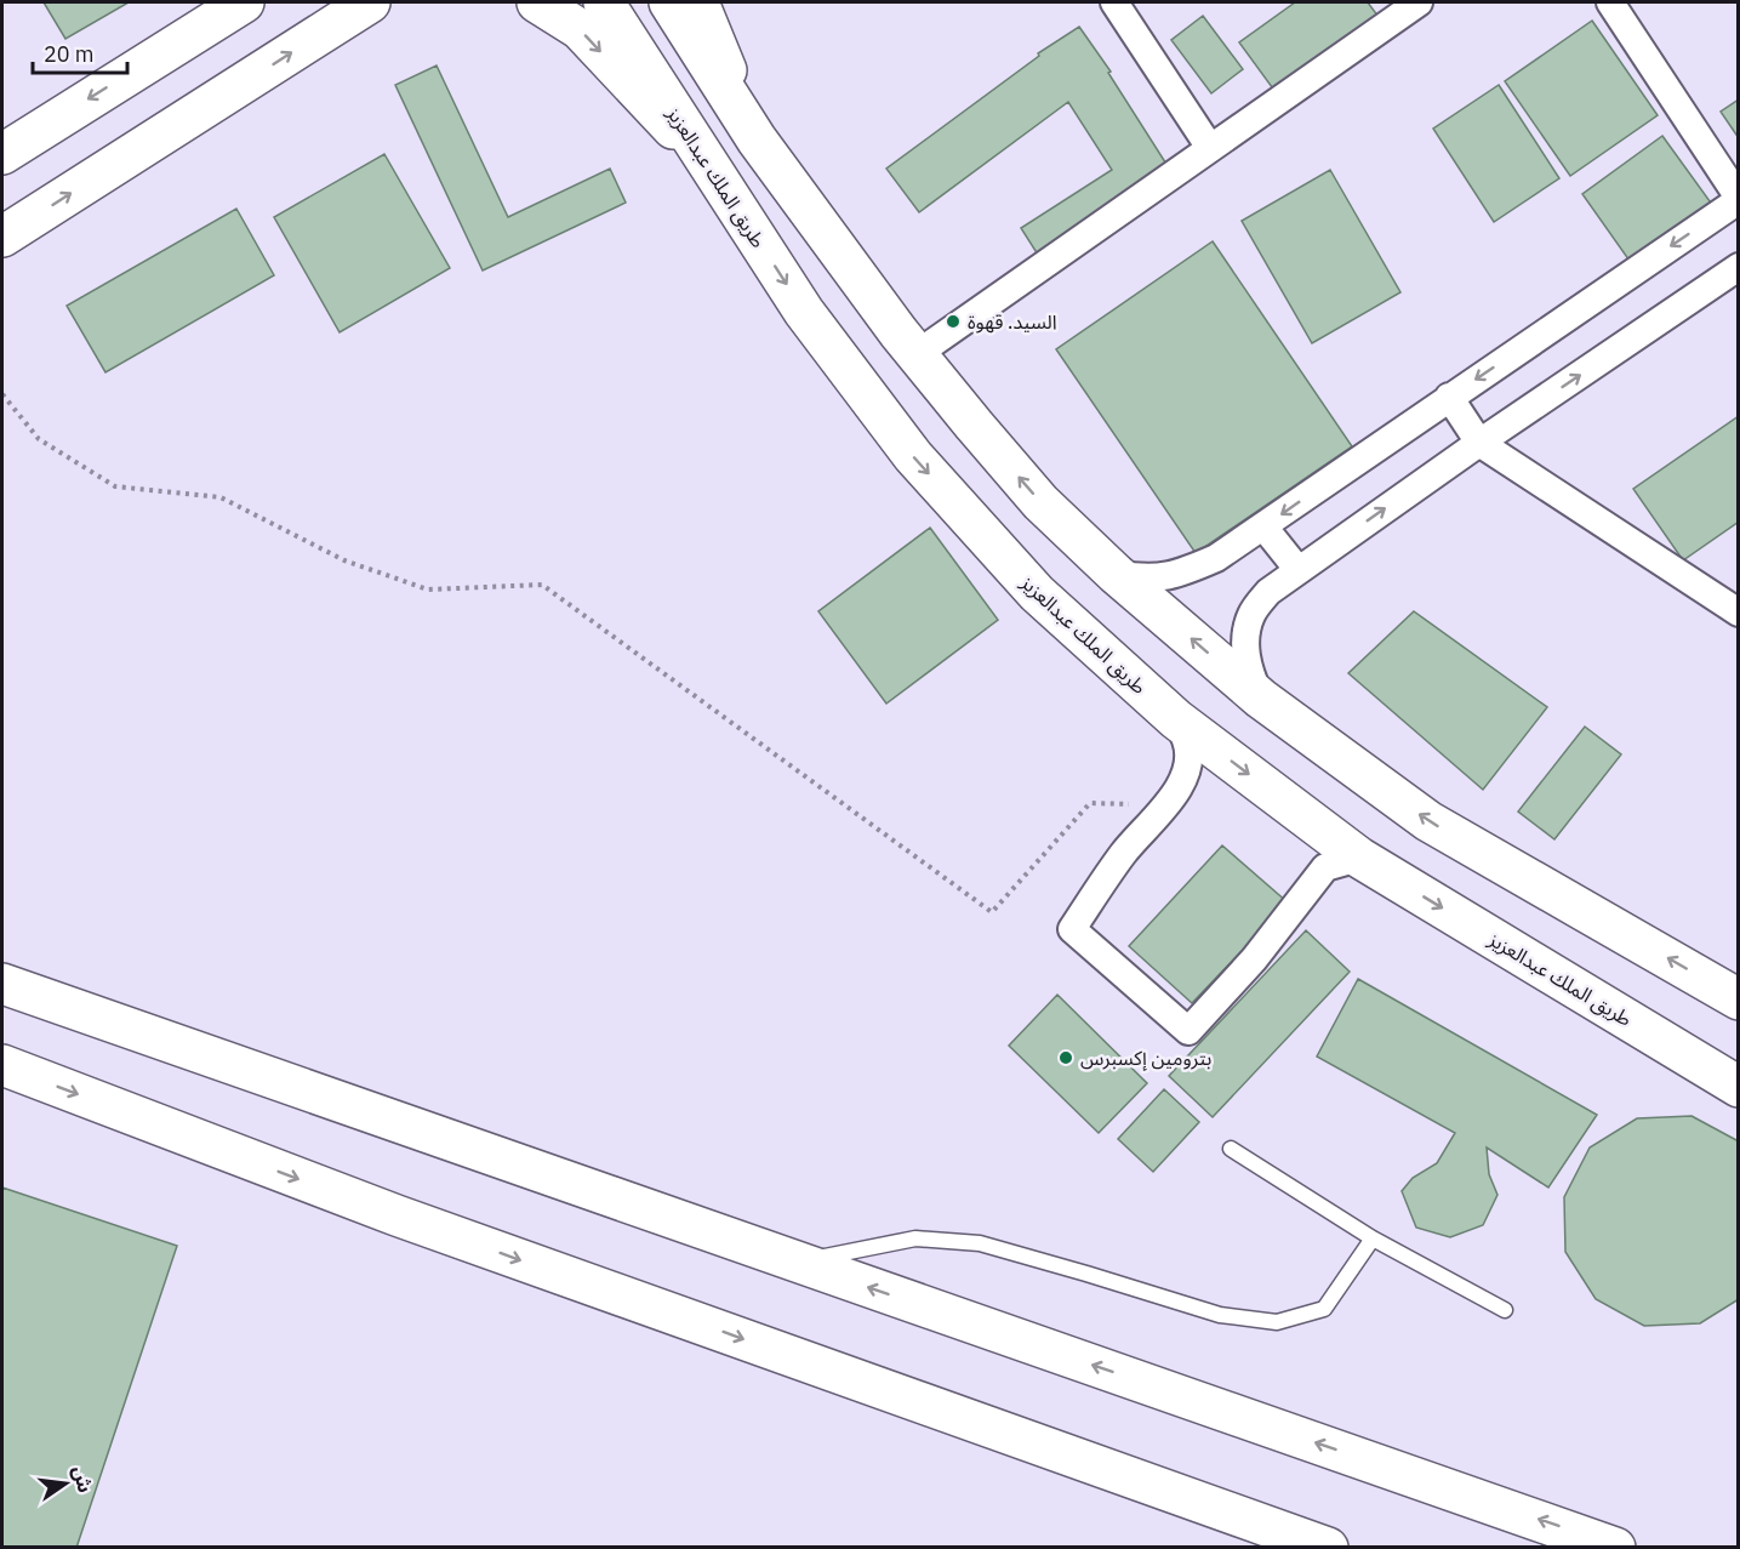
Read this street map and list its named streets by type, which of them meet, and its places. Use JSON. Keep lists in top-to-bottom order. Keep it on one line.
{"streets":{"main road":["طريق الملك عبدالعزيز"]},"places":["السيد. قهوة","بترومين إكسبرس"],"scale_bar":"20 m","north":"right"}
